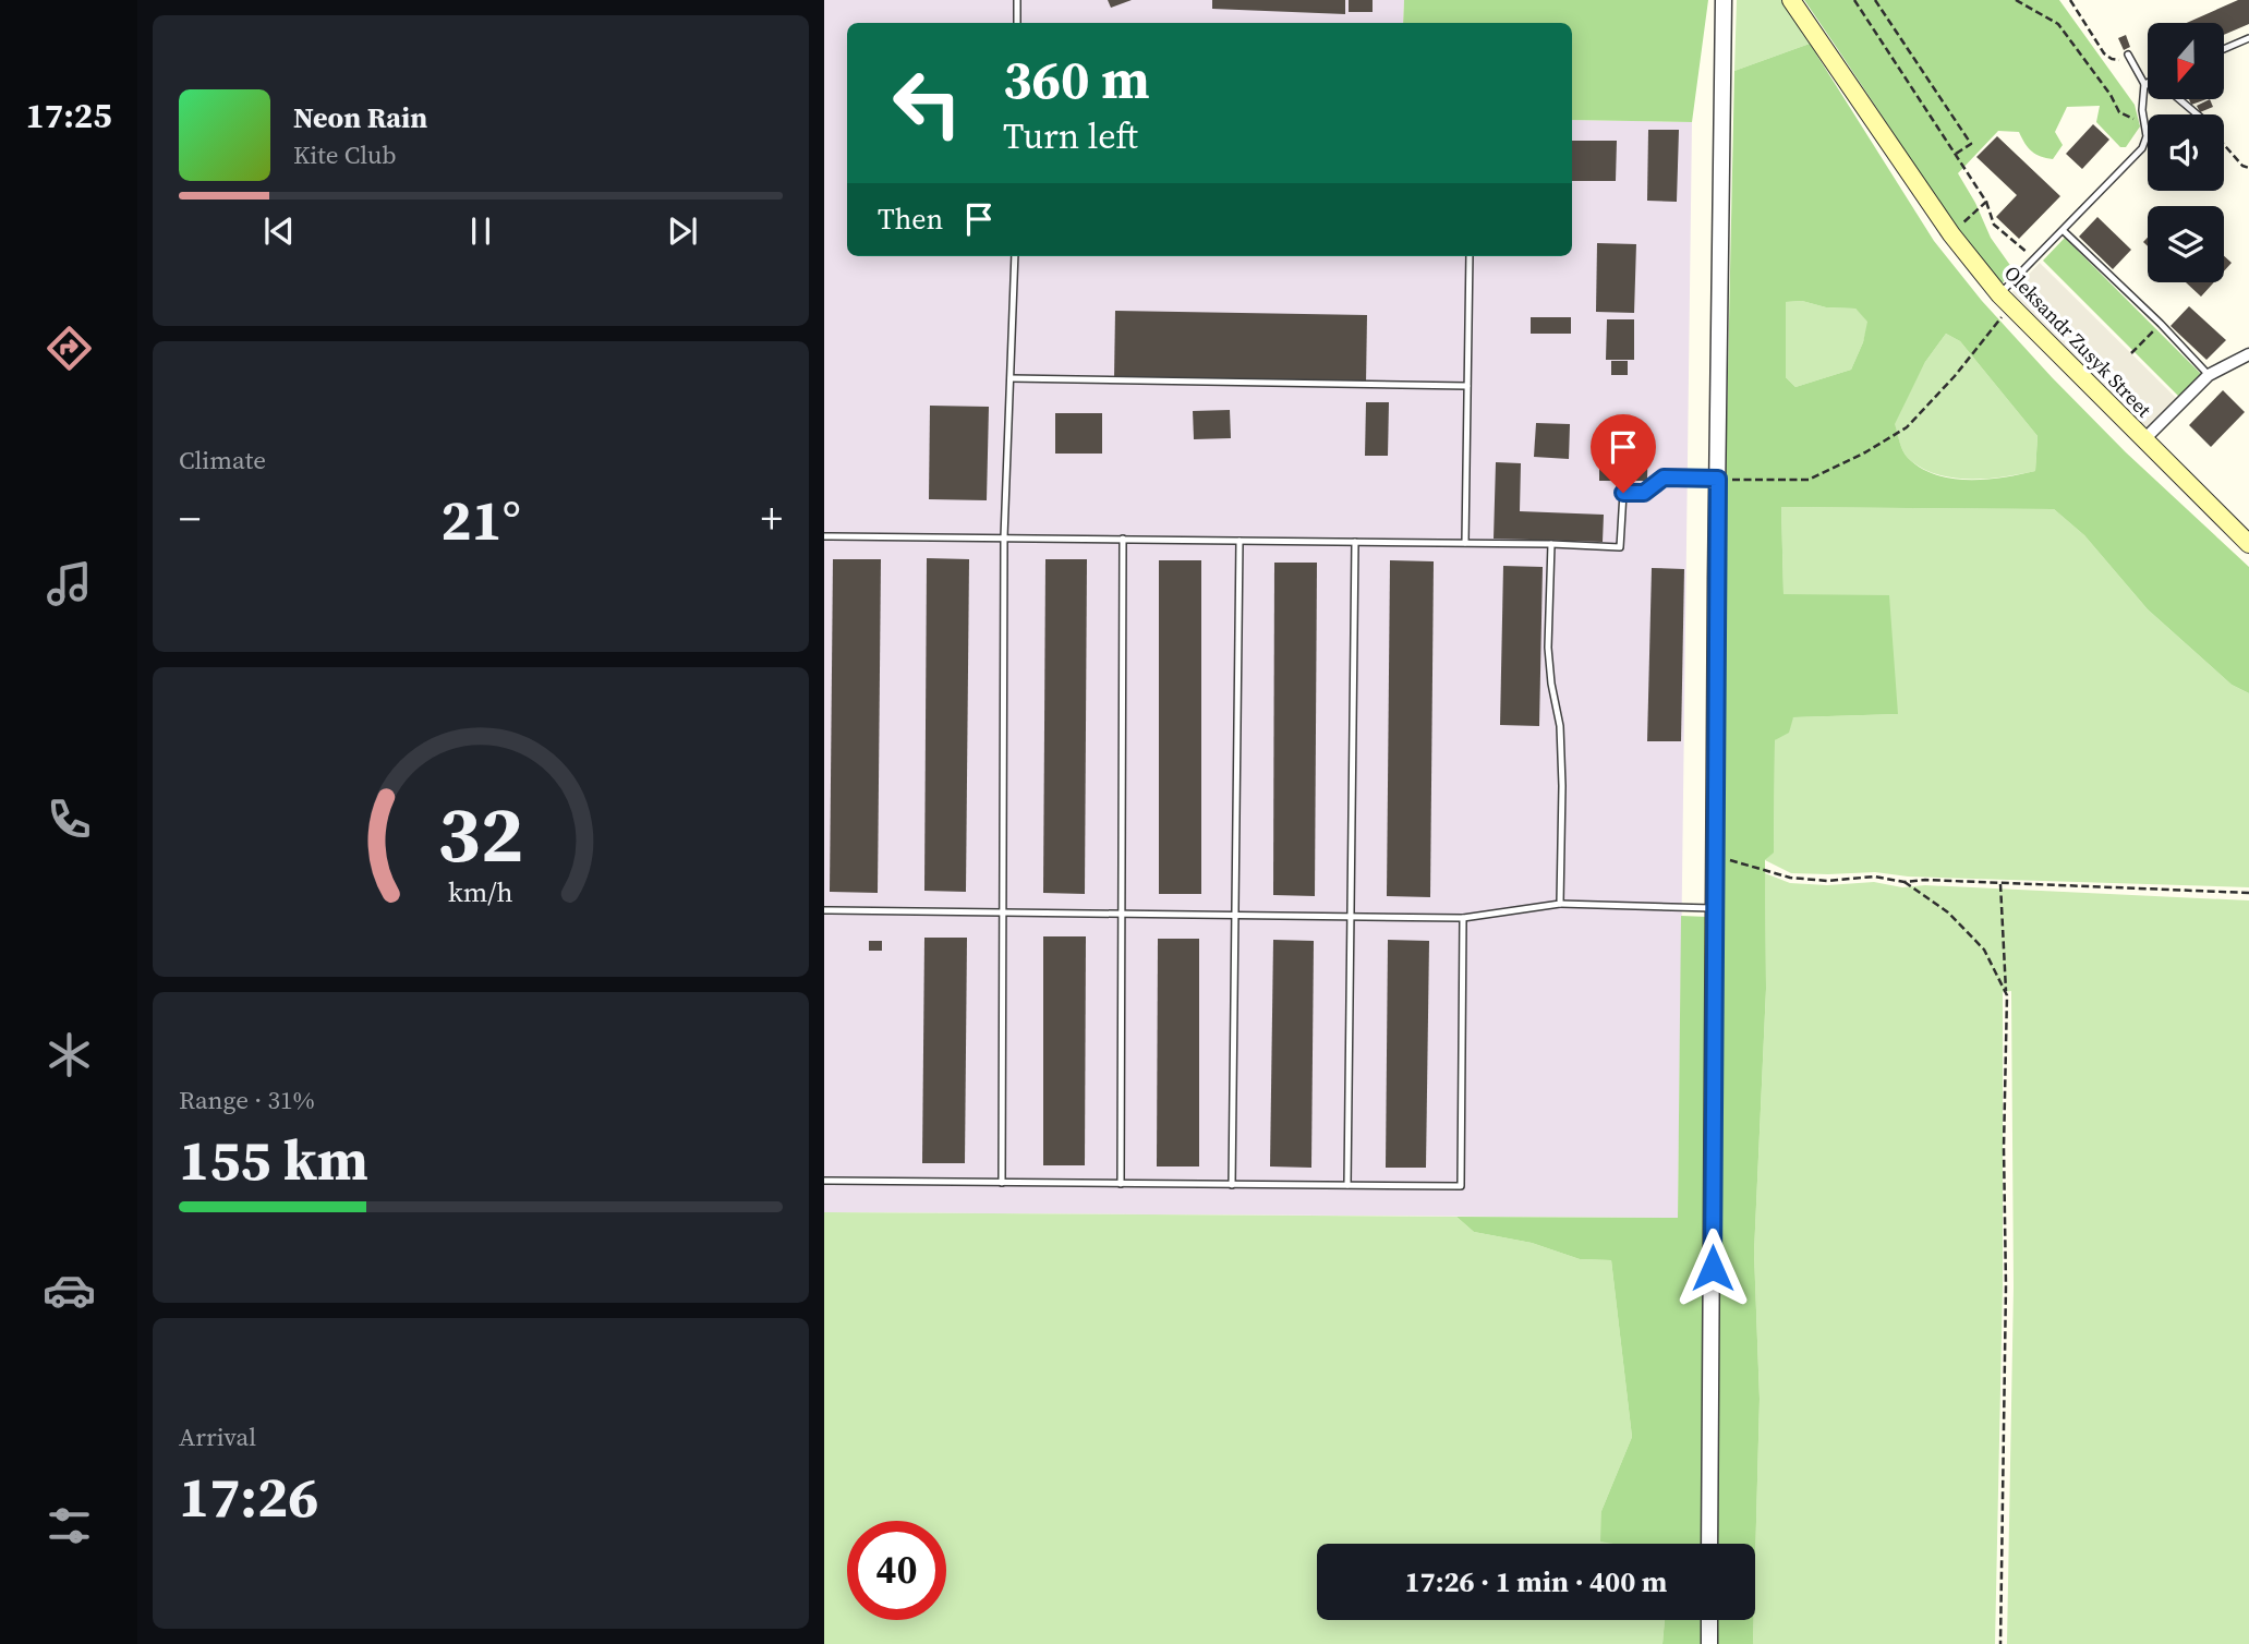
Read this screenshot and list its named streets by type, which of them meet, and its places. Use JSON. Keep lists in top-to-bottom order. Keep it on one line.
{"streets":{"main road":["Oleksandr Zusyk Street"]},"north":"bottom","page":{"tabs":"17:25","turn":["360 m","Turn left"],"song":["Neon Rain","Kite Club"],"then":"Then","tile":["Climate",["Range · 31%","155 km"],["Arrival","17:26"]],"heat":["−","21°","+"],"limit":"40","trip":"17:26 · 1 min · 400 m","gauge":["32","km/h"]}}
